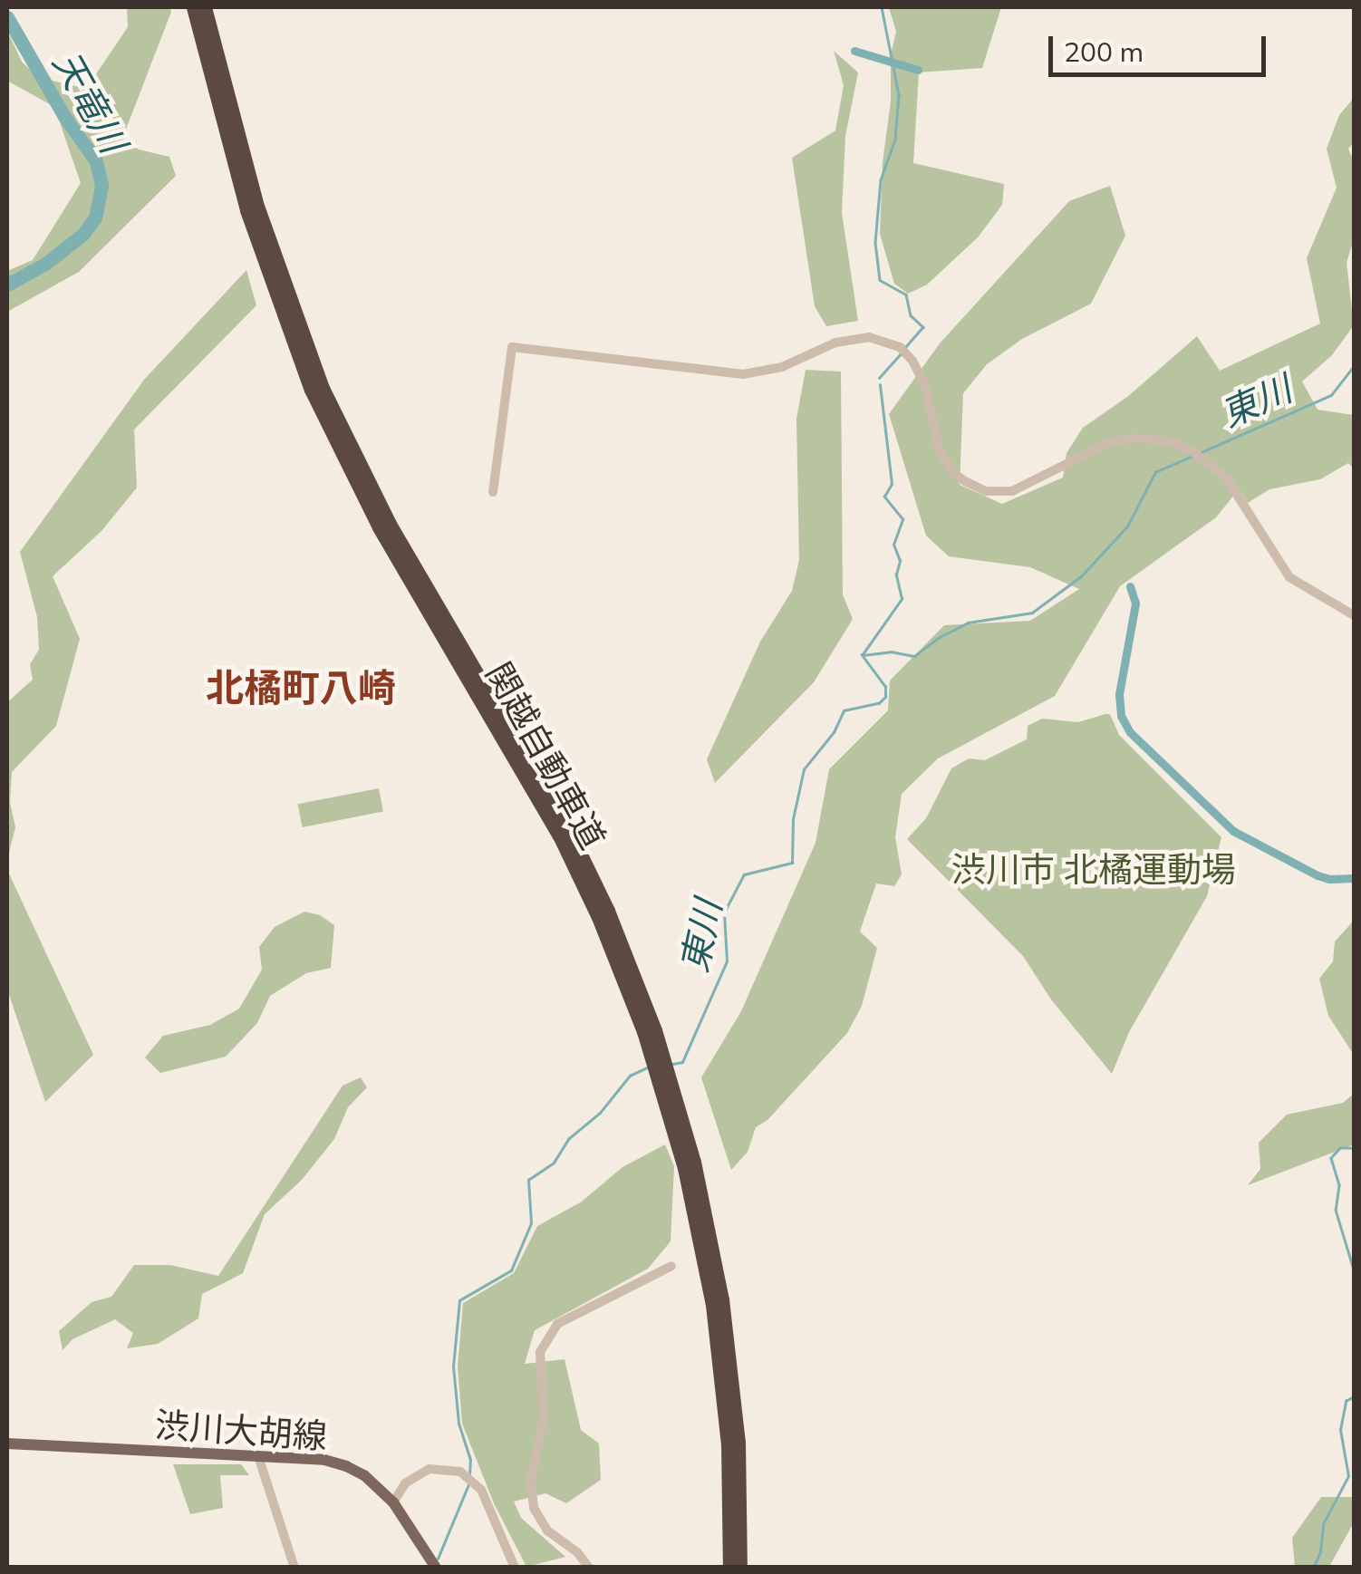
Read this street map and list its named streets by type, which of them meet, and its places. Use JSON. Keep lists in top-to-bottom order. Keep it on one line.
{"streets":{"highway":["関越自動車道"],"main road":["渋川大胡線"]},"districts":["北橘町八崎"],"water":["天竜川","東川"],"parks":["渋川市 北橘運動場"],"scale_bar":"200 m"}
